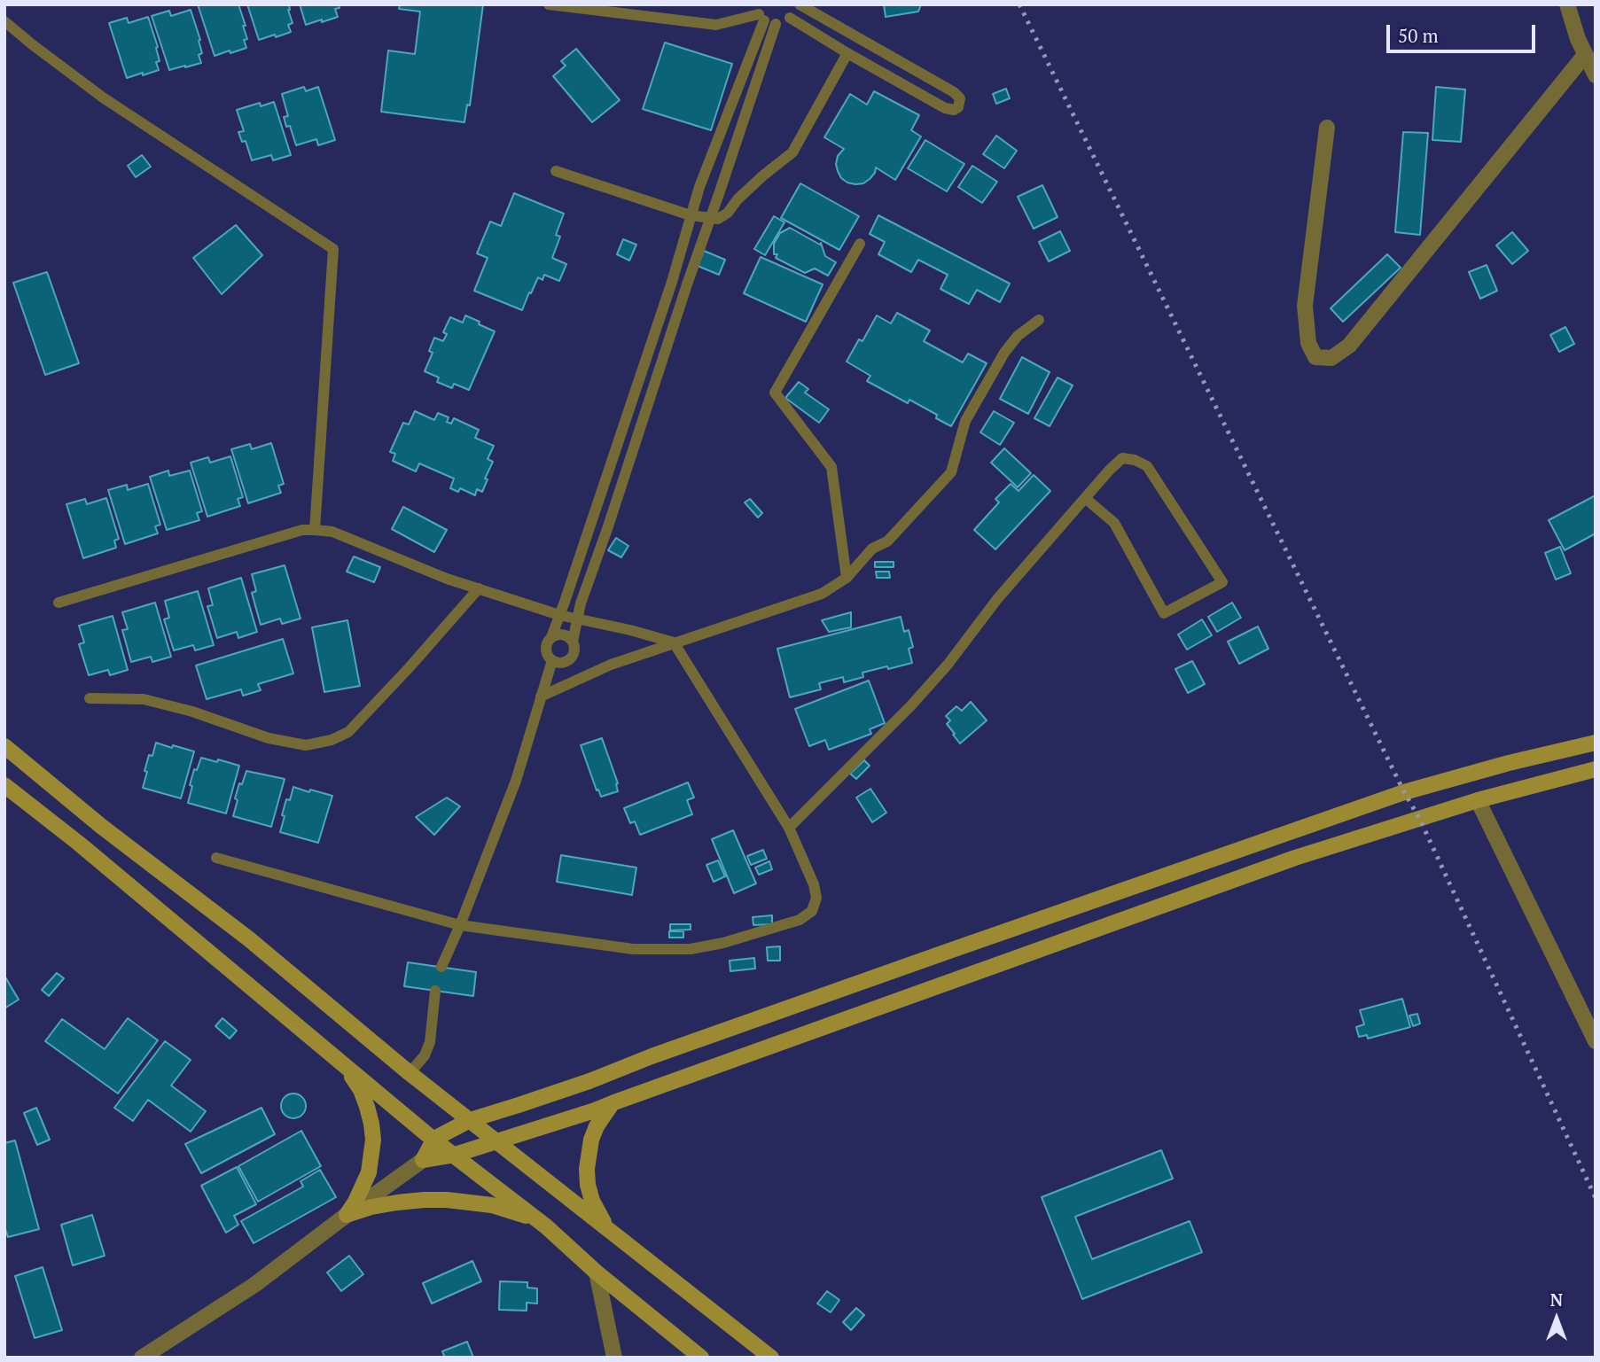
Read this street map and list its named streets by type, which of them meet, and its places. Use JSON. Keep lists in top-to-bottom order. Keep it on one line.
{"scale_bar":"50 m","north":"top"}
